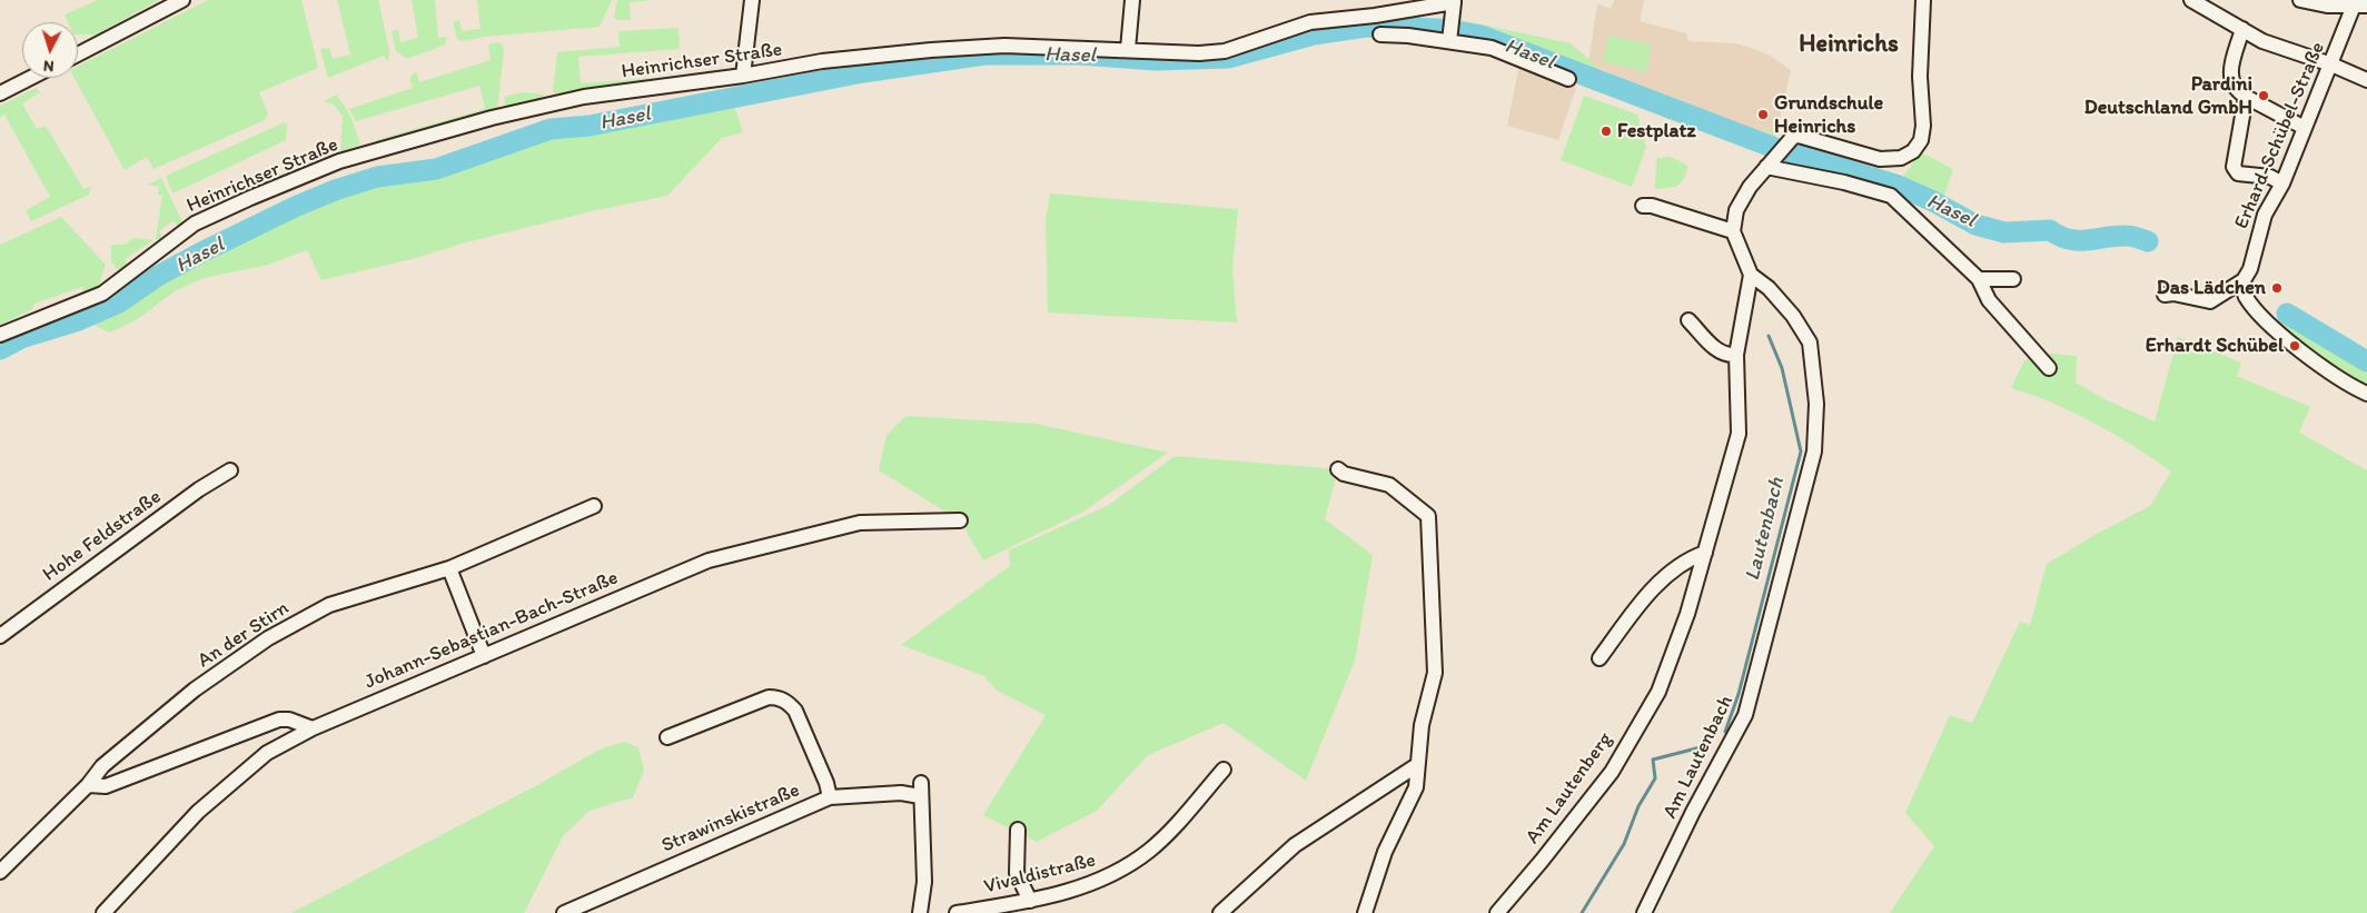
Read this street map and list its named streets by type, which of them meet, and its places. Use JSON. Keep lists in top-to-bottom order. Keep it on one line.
{"streets":{"street":["Heinrichser Straße","Erhard-Schübel-Straße","Hohe Feldstraße","Johann-Sebastian-Bach-Straße","An der Stirn","Am Lautenbach","Am Lautenberg","Strawinskistraße","Vivaldistraße"]},"crossings":[["Am Lautenbach","Am Lautenberg"]],"districts":["Heinrichs"],"water":["Hasel","Lautenbach"],"places":["Pardini Deutschland GmbH","Grundschule Heinrichs","Festplatz","Das Lädchen","Erhardt Schübel"],"north":"bottom"}
